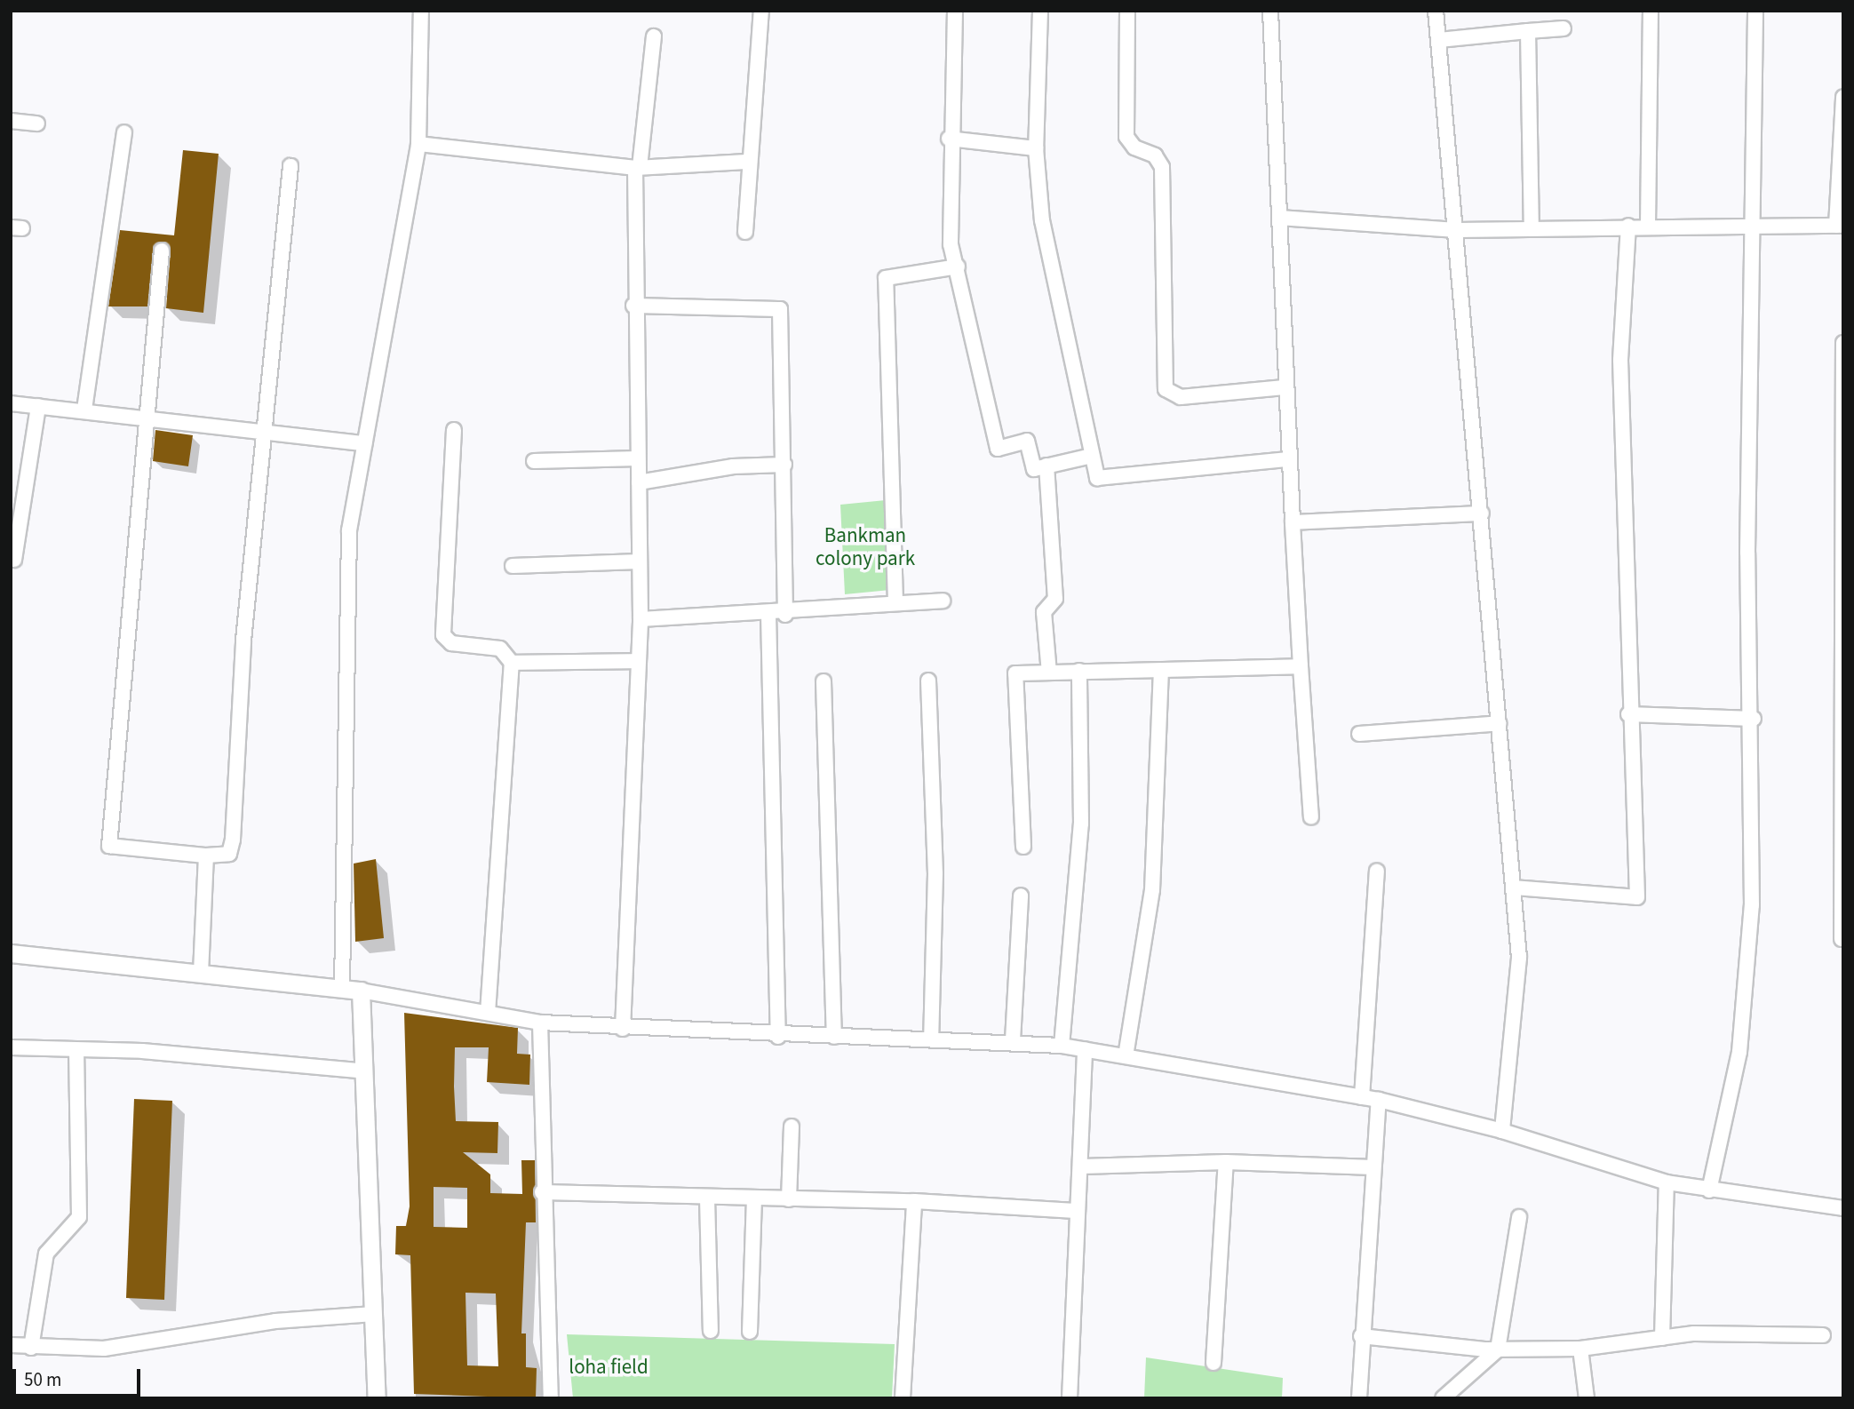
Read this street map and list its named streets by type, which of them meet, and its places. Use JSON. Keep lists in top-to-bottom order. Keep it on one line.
{"parks":["Bankman colony park","loha field"],"scale_bar":"50 m"}
